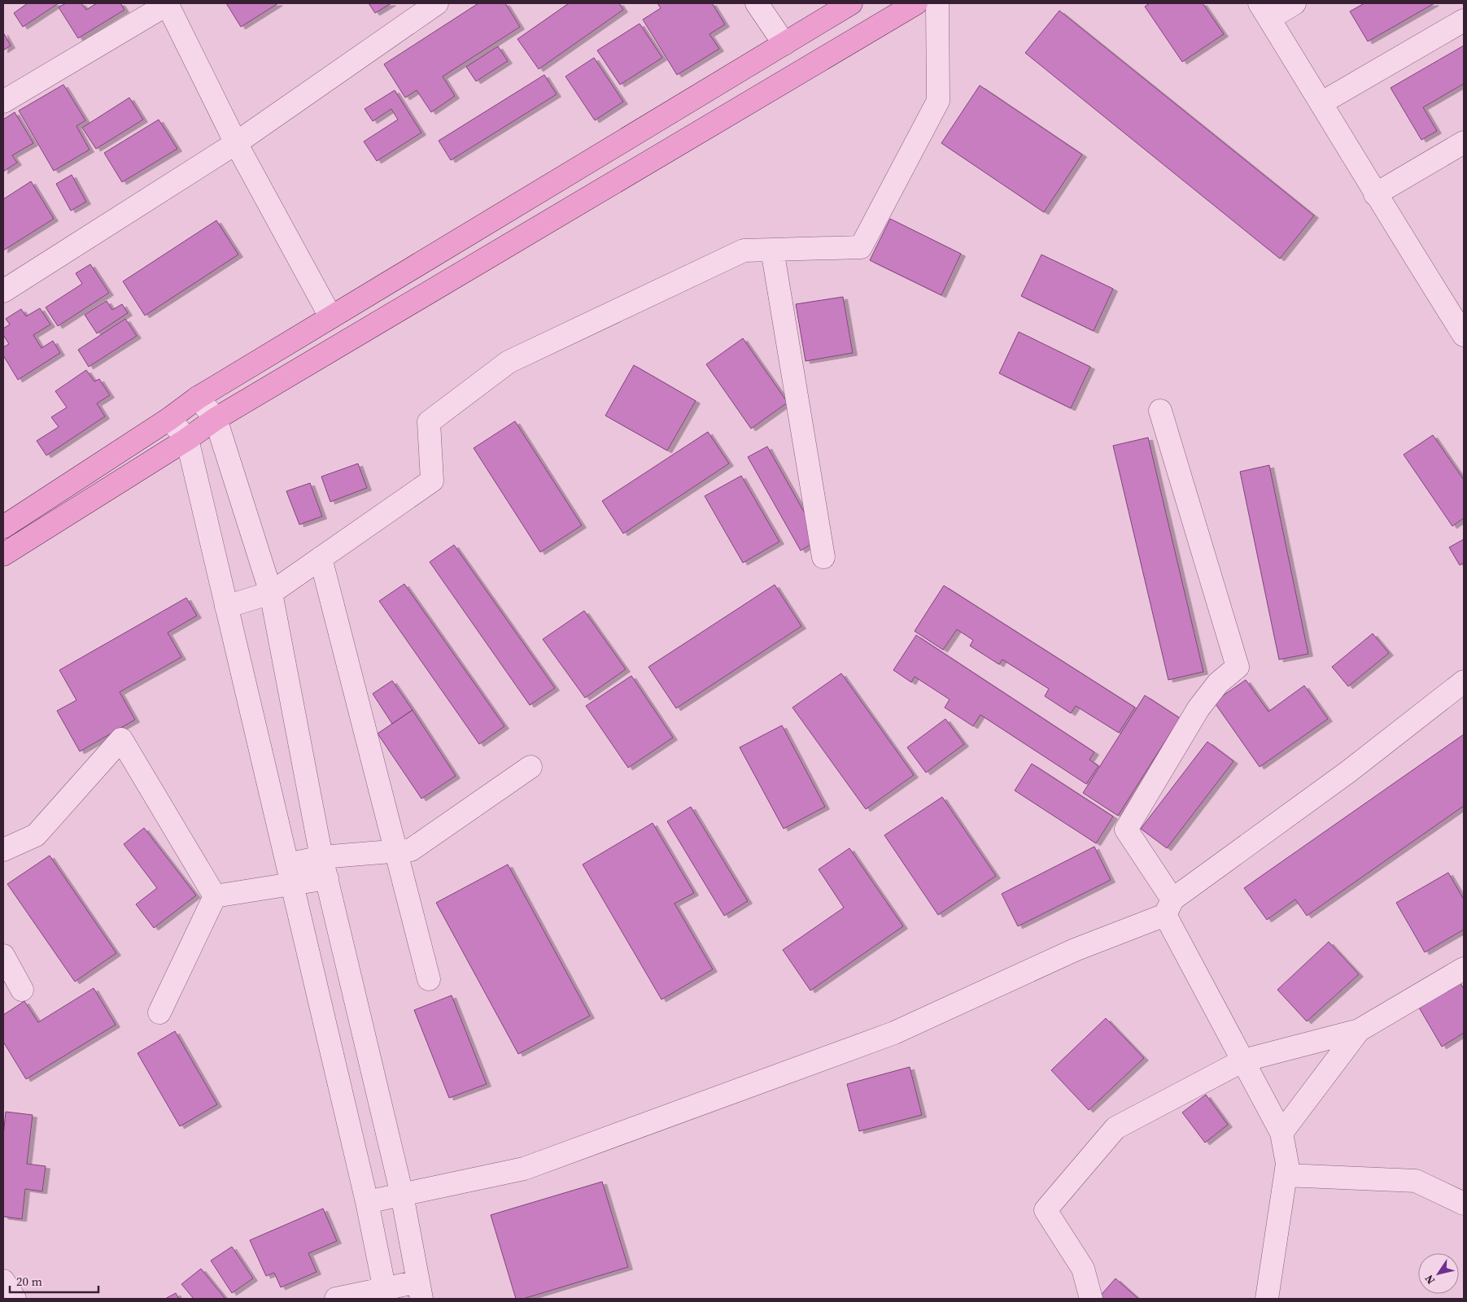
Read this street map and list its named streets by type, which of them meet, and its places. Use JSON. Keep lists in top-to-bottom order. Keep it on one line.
{"scale_bar":"20 m","north":"bottom left"}
